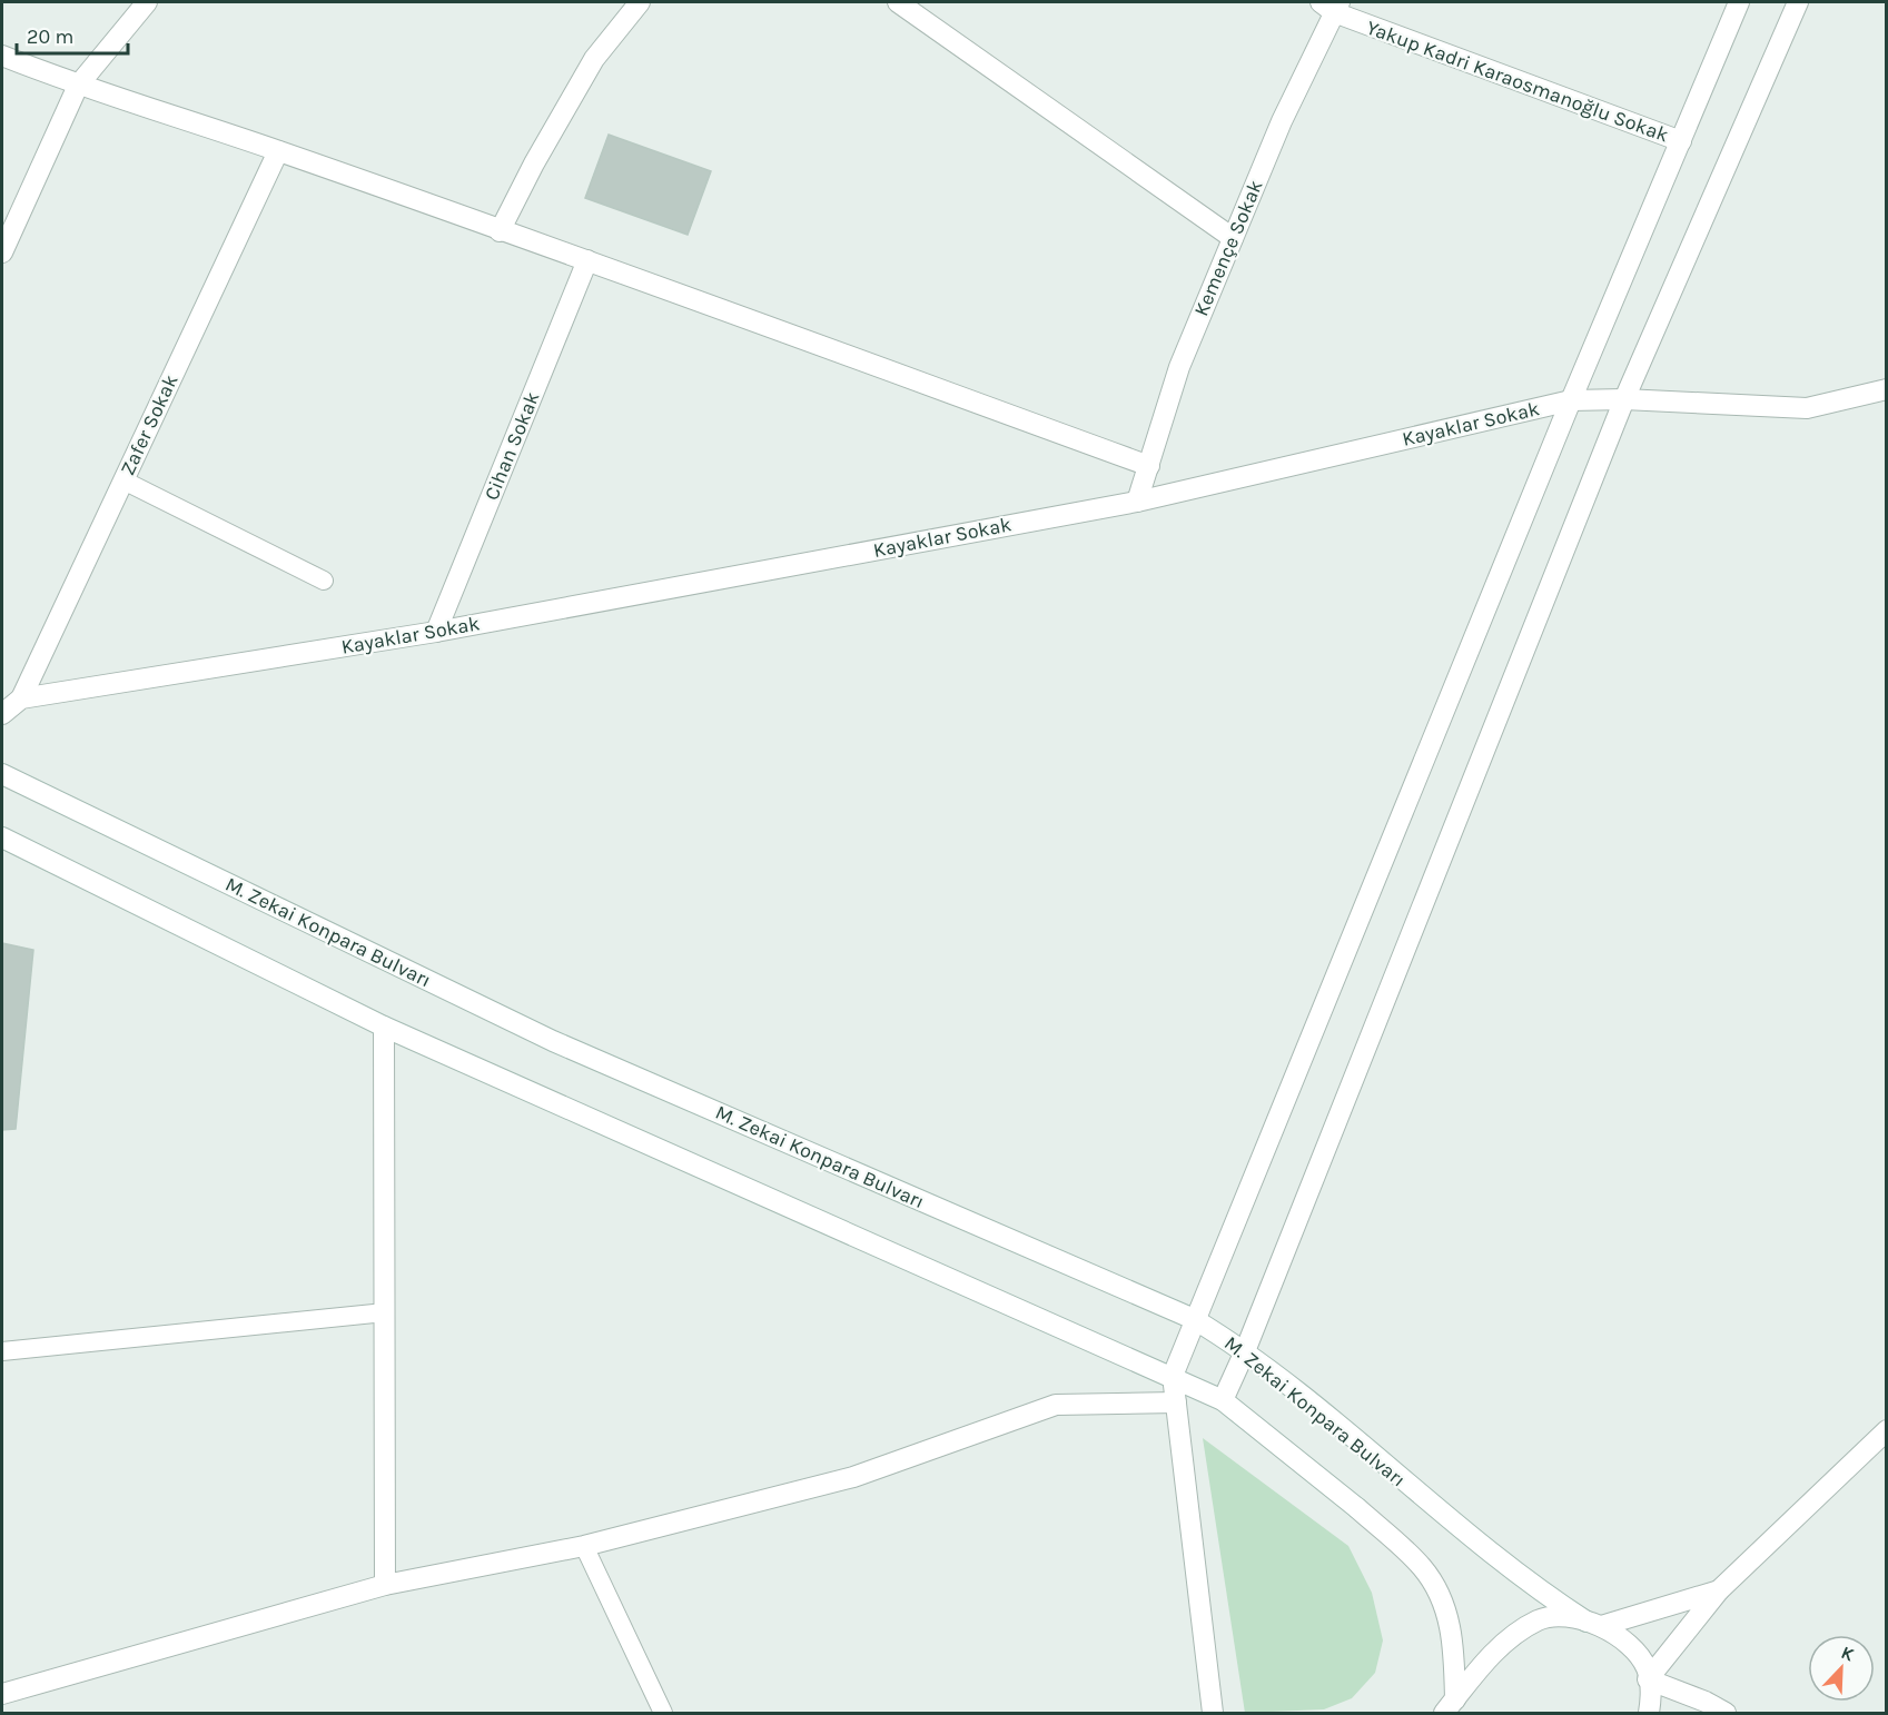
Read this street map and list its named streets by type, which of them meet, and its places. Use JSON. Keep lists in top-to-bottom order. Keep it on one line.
{"streets":{"street":["Yakup Kadri Karaosmanoğlu Sokak","Kemençe Sokak","Kayaklar Sokak","Zafer Sokak","Cihan Sokak","M. Zekai Konpara Bulvarı"]},"crossings":[["Yakup Kadri Karaosmanoğlu Sokak","Kemençe Sokak"],["Kemençe Sokak","Kayaklar Sokak"],["Kayaklar Sokak","Zafer Sokak"],["Kayaklar Sokak","Cihan Sokak"]],"scale_bar":"20 m","north":"top right"}
